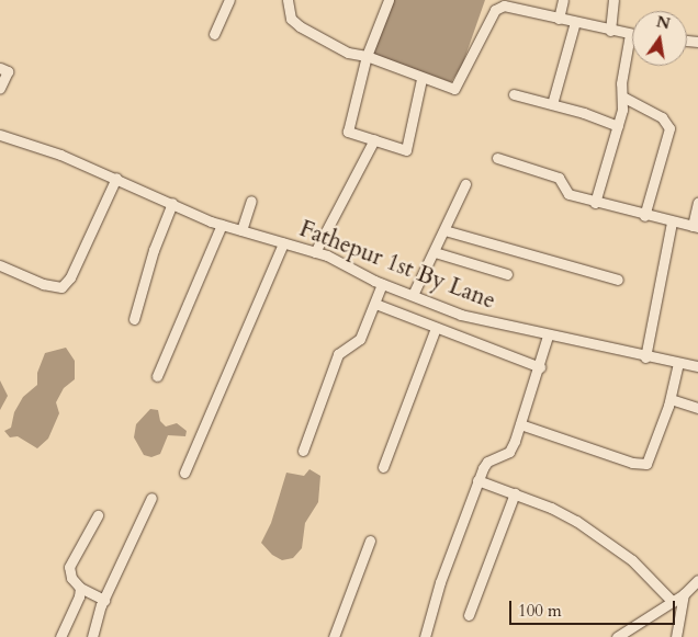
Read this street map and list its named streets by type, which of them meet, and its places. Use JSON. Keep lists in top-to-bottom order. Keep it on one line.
{"streets":{"street":["Fathepur 1st By Lane"]},"scale_bar":"100 m","north":"top"}
